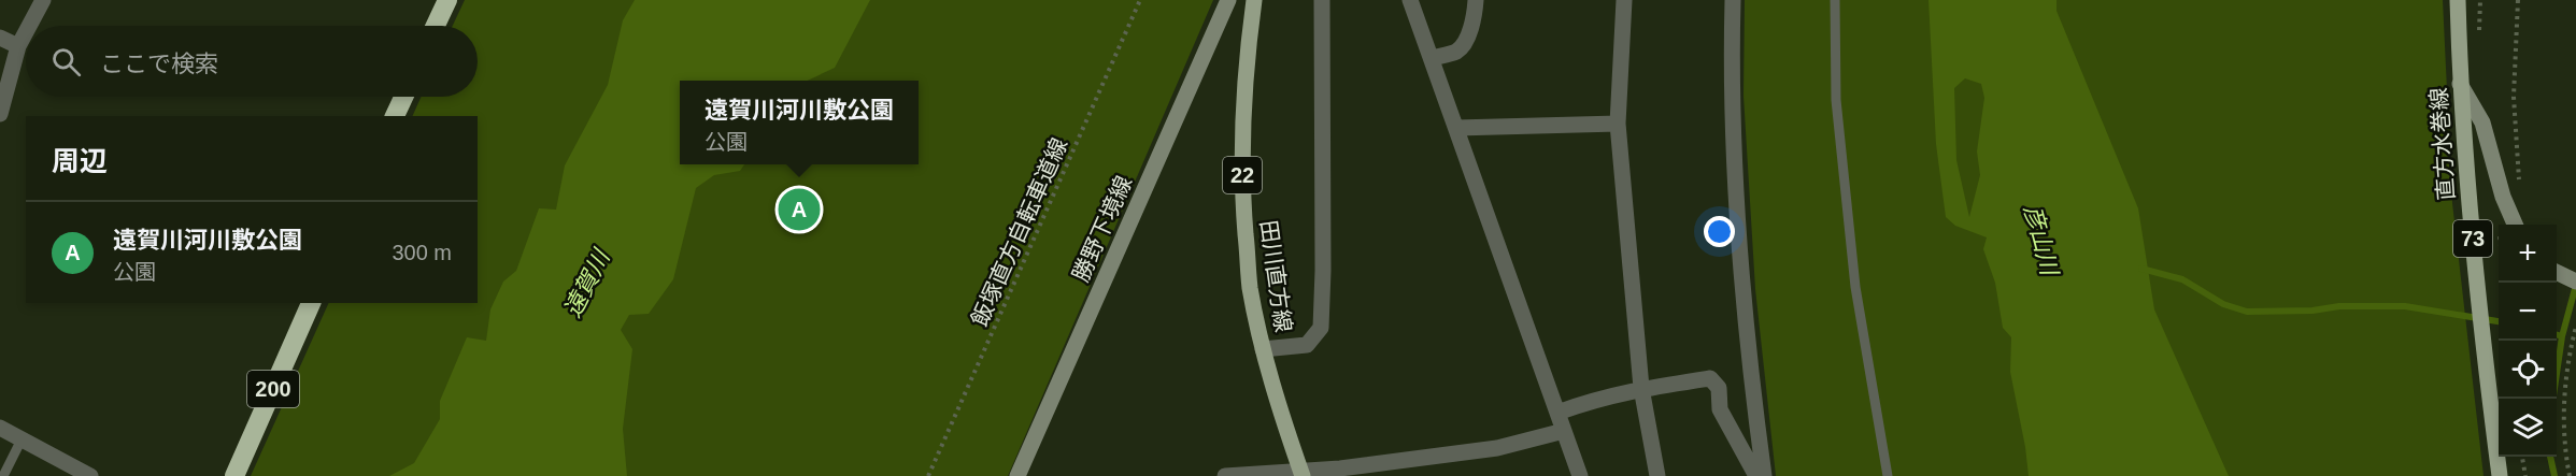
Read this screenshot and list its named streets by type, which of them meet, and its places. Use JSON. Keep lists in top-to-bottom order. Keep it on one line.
{"streets":{"highway":["200"],"main road":["直方水巻線","22","勝野下境線","73","田川直方線"],"path":["飯塚直方自転車道線"]},"water":["彦山川","遠賀川"],"page":{"search":"ここで検索","popup":["遠賀川河川敷公園","公園"],"heading":"周辺","pins":"A","list":[{"mark":"A","name":"遠賀川河川敷公園","note":"公園","value":"300 m"}],"map_buttons":["+","−"]}}
